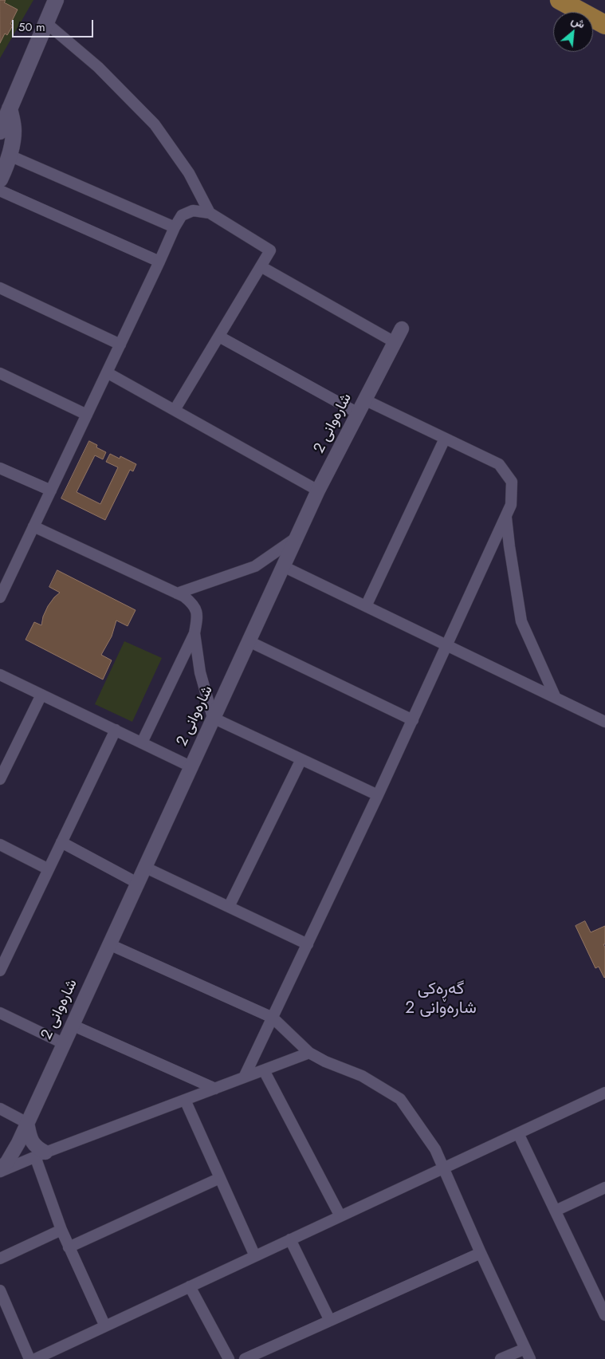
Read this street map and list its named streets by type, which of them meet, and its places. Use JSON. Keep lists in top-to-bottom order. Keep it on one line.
{"streets":{"street":["شارەوانی 2"]},"districts":["گەڕەکی شارەوانی 2"],"scale_bar":"50 m","north":"top right"}
